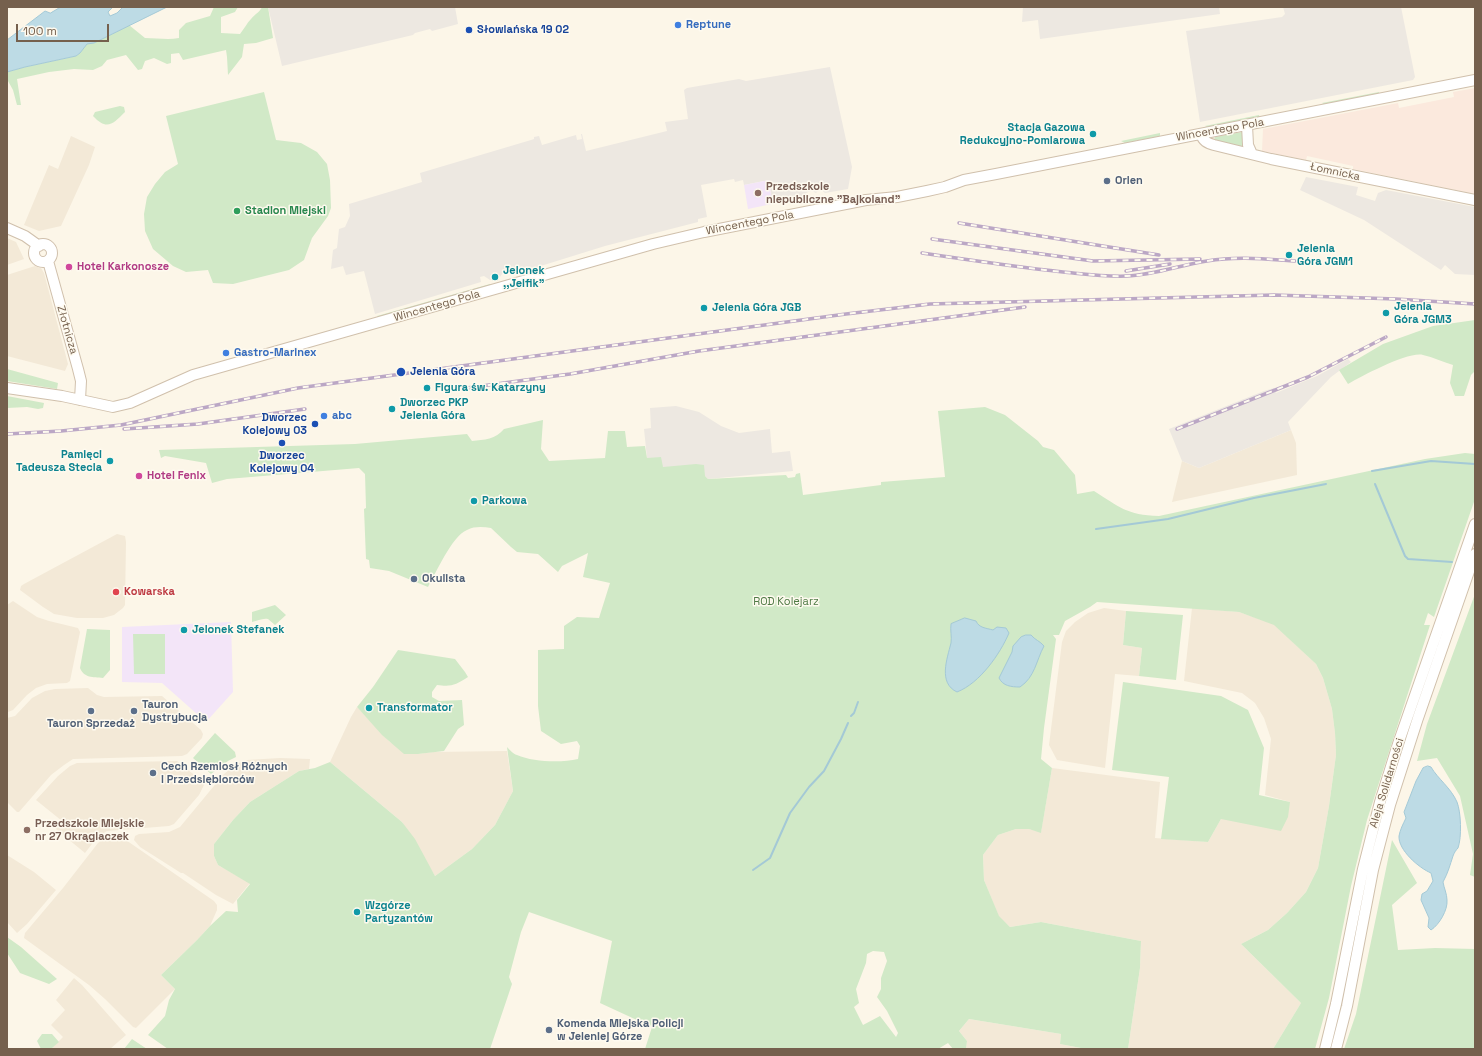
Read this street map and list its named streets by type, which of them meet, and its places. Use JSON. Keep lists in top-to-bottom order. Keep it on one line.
{"streets":{"street":["Wincentego Pola","Łomnicka","Złotnicza","Aleja Solidarności"]},"crossings":[["Wincentego Pola","Łomnicka"],["Wincentego Pola","Złotnicza"]],"parks":["ROD Kolejarz"],"places":["Reptune","Słowiańska 19 02","Stacja Gazowa Redukcyjno-Pomiarowa","Orlen","Przedszkole niepubliczne \"Bajkoland\"","Stadion Miejski","Jelenia Góra JGM1","Hotel Karkonosze","Jelonek ,,Jelfik\"","Jelenia Góra JGB","Jelenia Góra JGM3","Gastro-Marinex","Jelenia Góra","Figura św. Katarzyny","Dworzec PKP Jelenia Góra","abc","Dworzec Kolejowy 03","Dworzec Kolejowy 04","Pamięci Tadeusza Stecia","Hotel Fenix","Parkowa","Okulista","Kowarska","Jelonek Stefanek","Transformator","Tauron Sprzedaż","Tauron Dystrybucja","Cech Rzemiosł Różnych i Przedsiębiorców","Przedszkole Miejskie nr 27 Okrąglaczek","Wzgórze Partyzantów","Komenda Miejska Policji w Jeleniej Górze"],"scale_bar":"100 m"}
